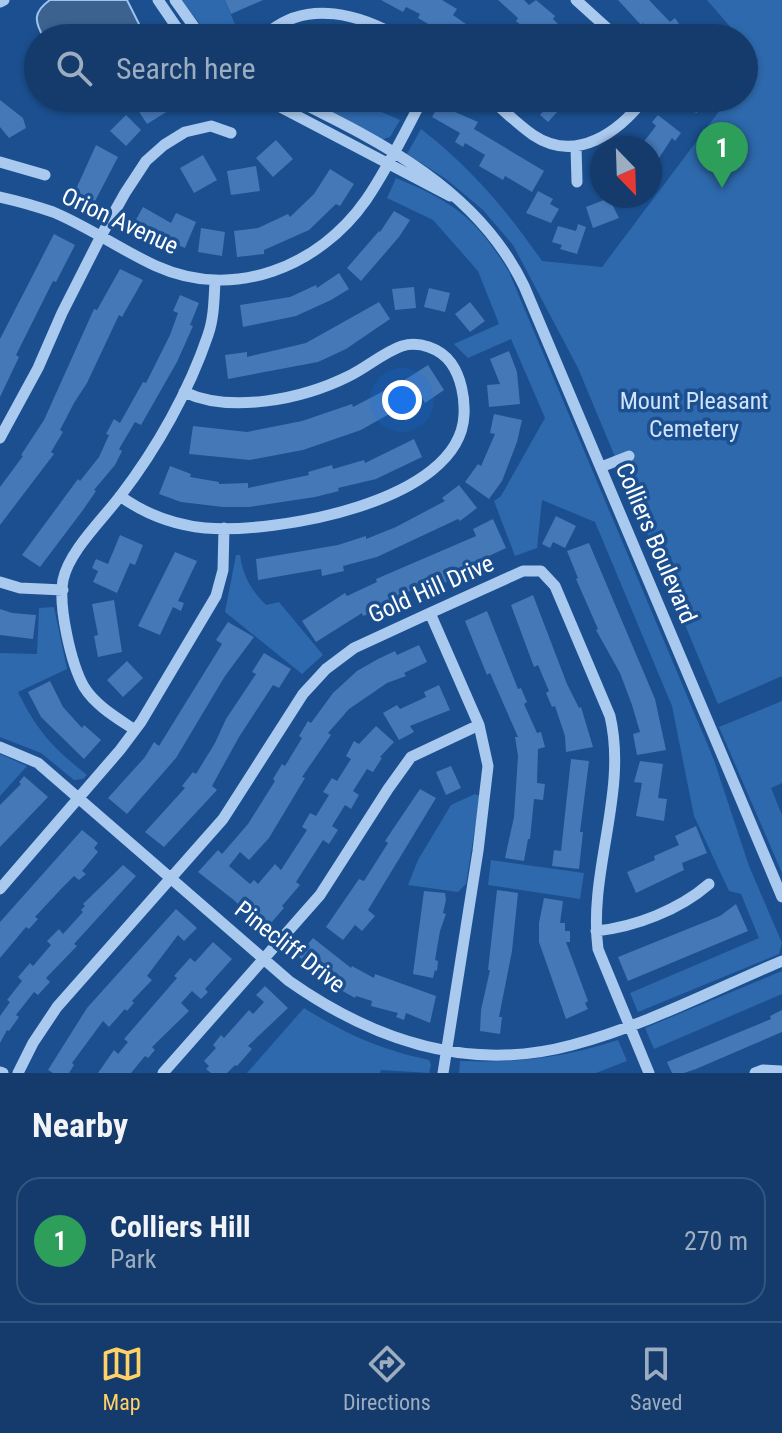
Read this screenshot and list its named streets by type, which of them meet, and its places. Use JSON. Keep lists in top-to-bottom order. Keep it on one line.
{"streets":{"street":["Orion Avenue","Colliers Boulevard","Gold Hill Drive","Pinecliff Drive"]},"crossings":[["Orion Avenue","Colliers Boulevard"],["Gold Hill Drive","Pinecliff Drive"]],"parks":["Mount Pleasant Cemetery"],"north":"bottom right","page":{"search":"Search here","pins":"1","heading":"Nearby","list":[{"mark":"1","name":"Colliers Hill","note":"Park","value":"270 m"}],"nav":["Map","Directions","Saved"]}}
